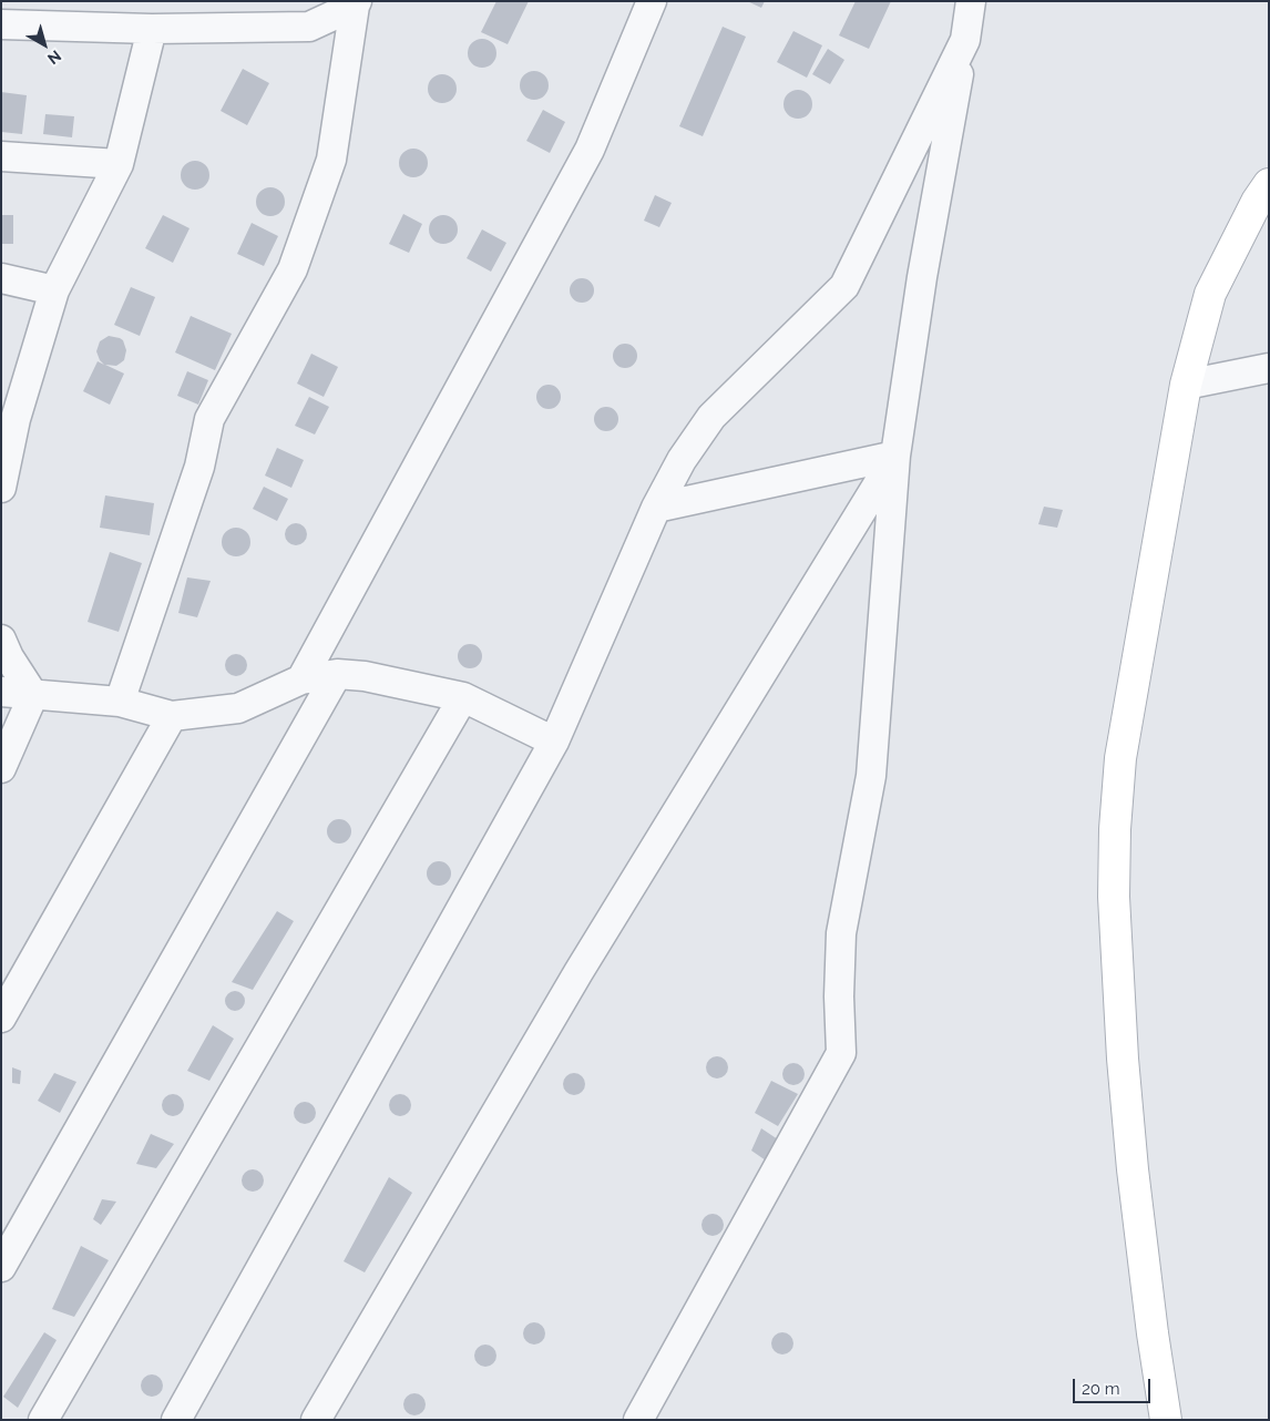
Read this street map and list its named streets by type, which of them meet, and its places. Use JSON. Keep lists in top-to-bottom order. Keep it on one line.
{"scale_bar":"20 m","north":"bottom right"}
